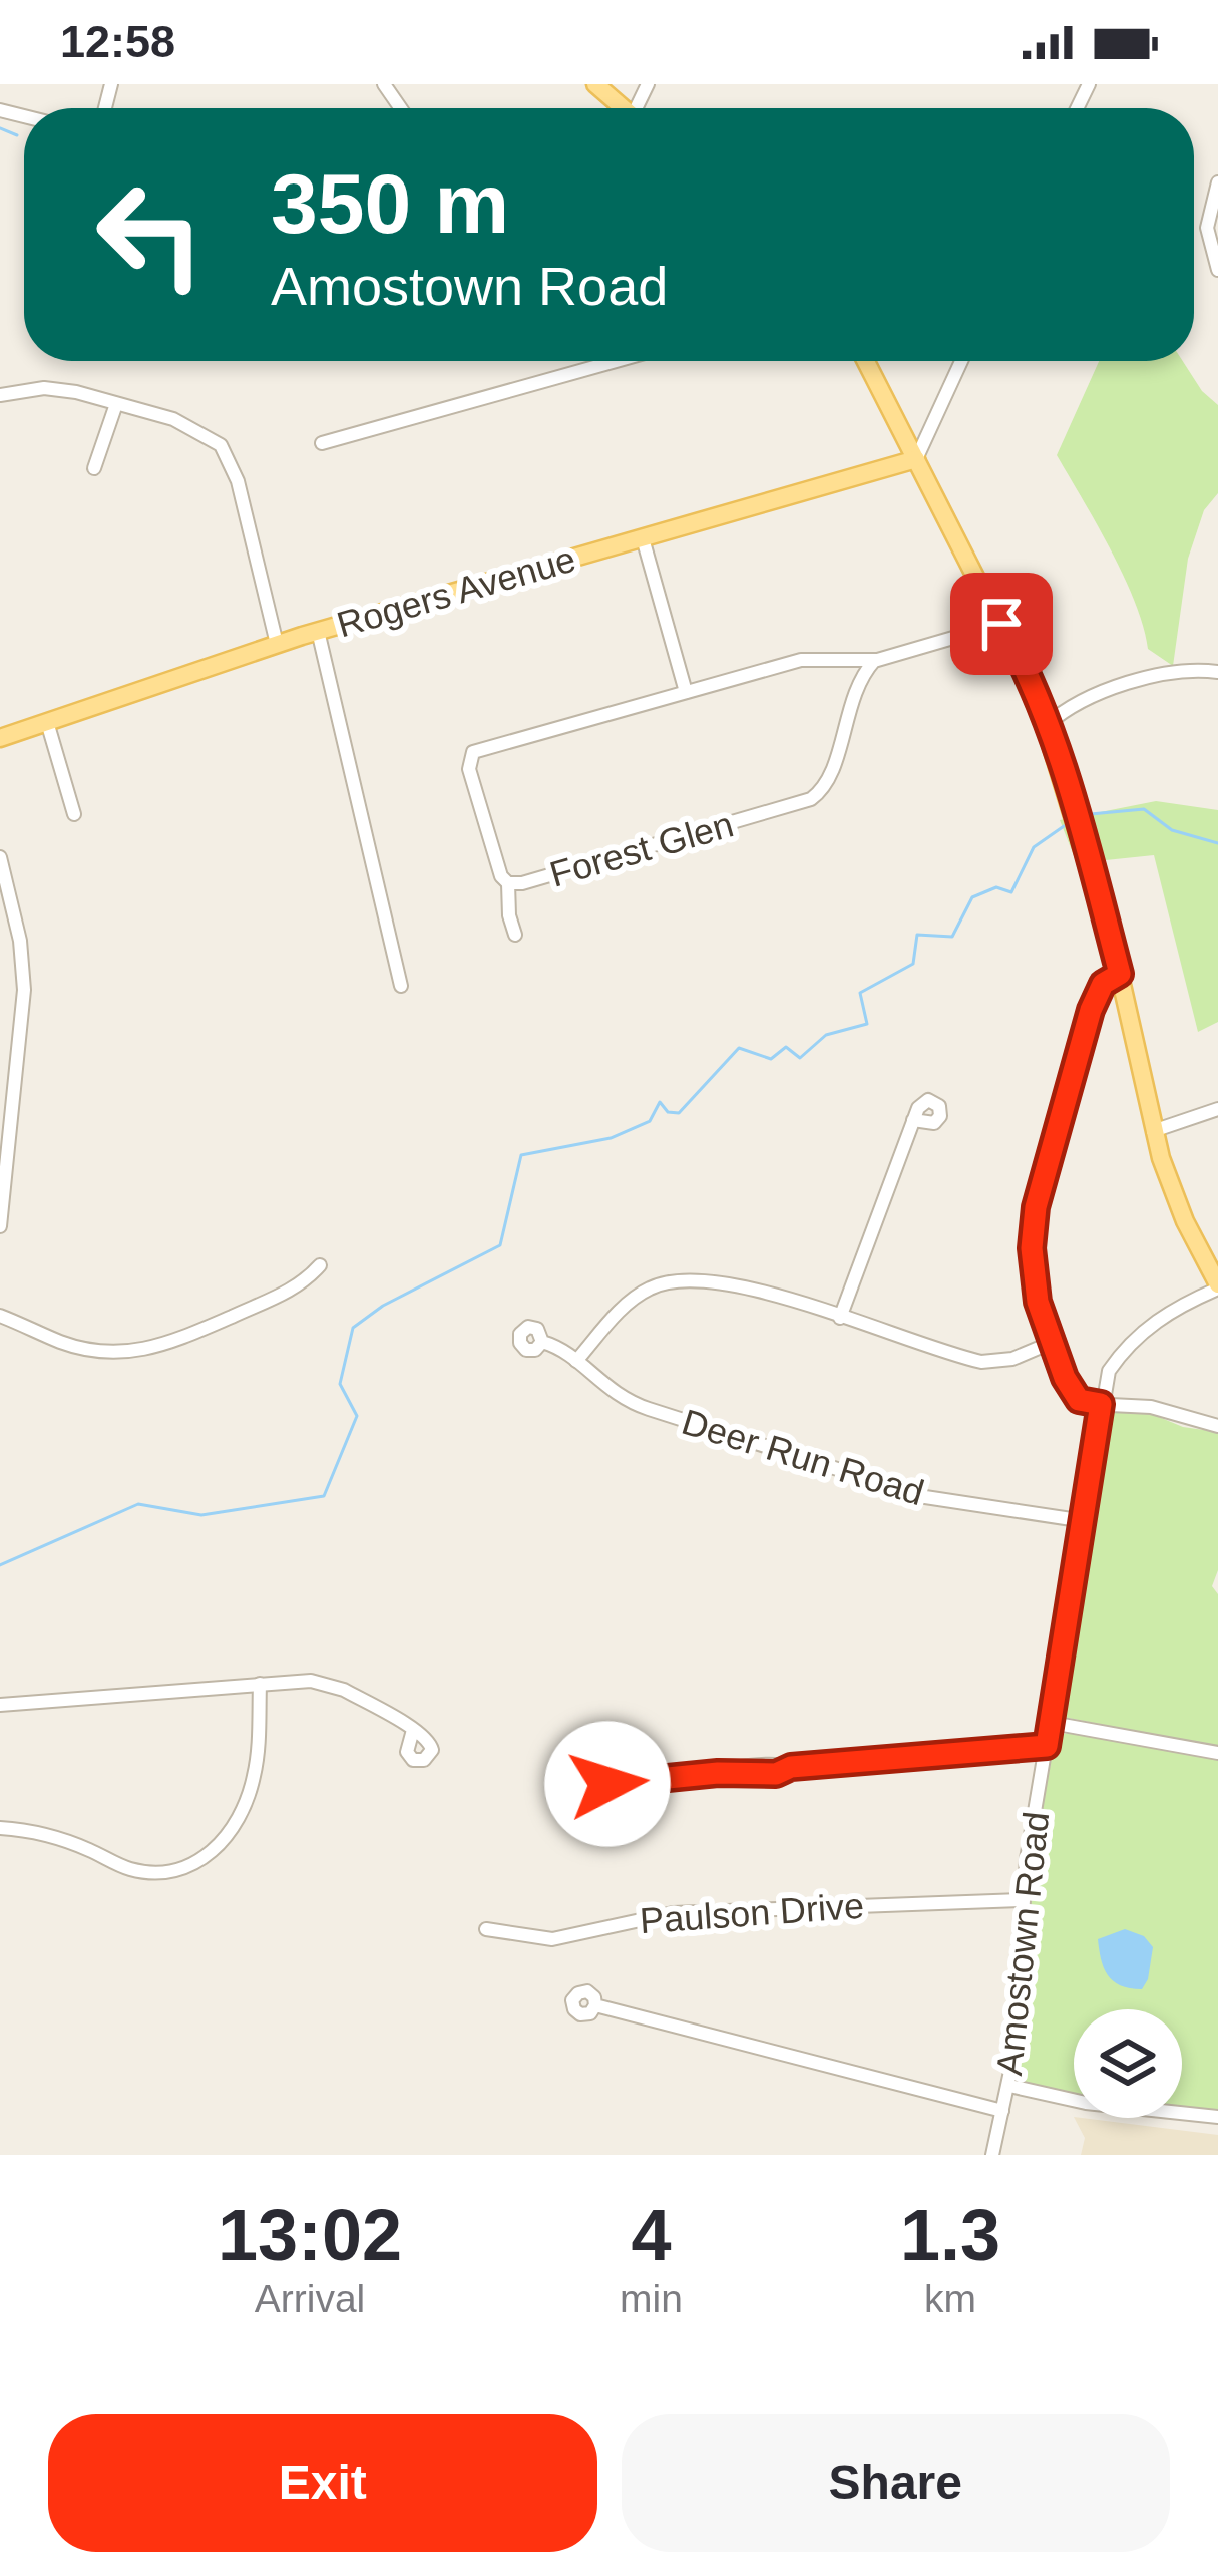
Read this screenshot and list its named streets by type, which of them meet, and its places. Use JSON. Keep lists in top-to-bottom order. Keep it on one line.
{"streets":{"main road":["Rogers Avenue"],"street":["Forest Glen","Deer Run Road","Paulson Drive","Amostown Road"]},"crossings":[["Deer Run Road","Amostown Road"],["Paulson Drive","Amostown Road"]],"page":{"status":"12:58","turn":["350 m","Amostown Road"],"eta":["13:02","Arrival","4","min","1.3","km"],"buttons":["Exit","Share"]}}
